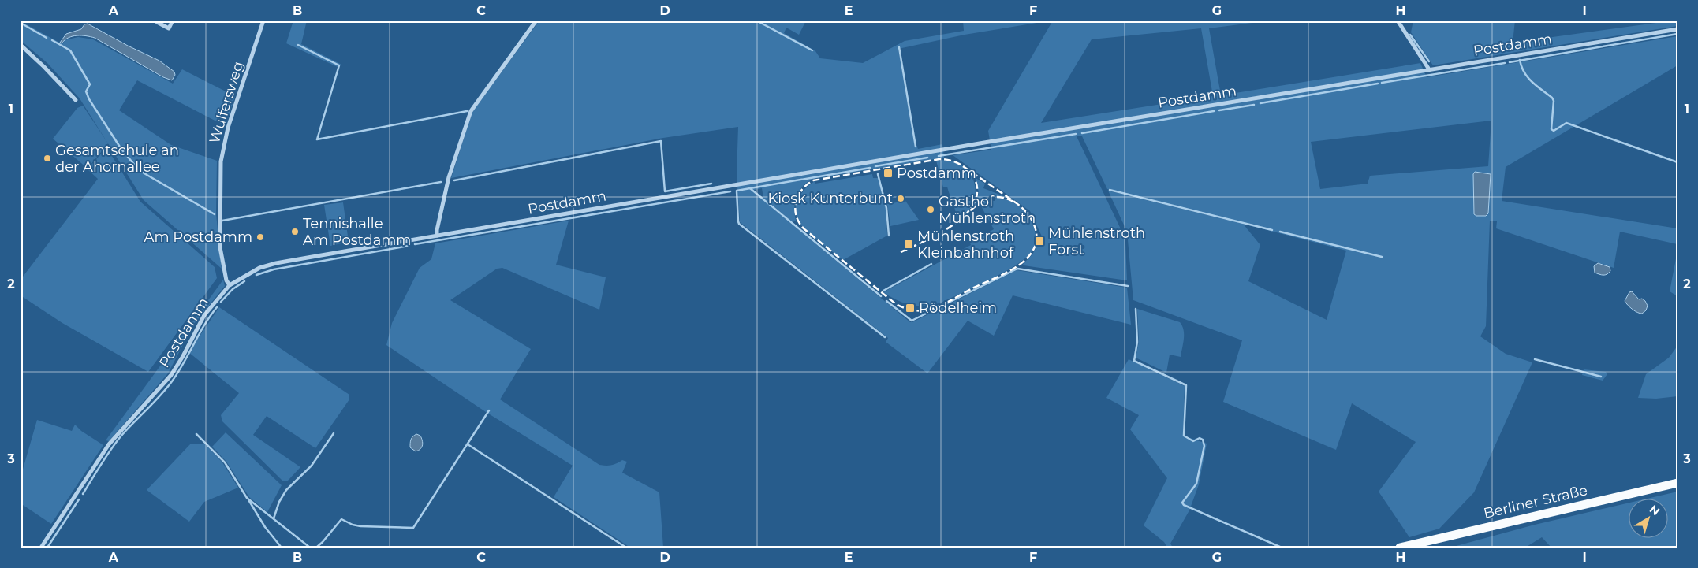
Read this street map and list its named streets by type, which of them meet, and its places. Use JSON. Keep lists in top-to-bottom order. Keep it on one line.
{"streets":{"main road":["Berliner Straße"],"street":["Postdamm","Wulfersweg"]},"crossings":[["Postdamm","Wulfersweg"]],"places":{"other":["Gesamtschule an der Ahornallee","Kiosk Kunterbunt","Gasthof Mühlenstroth","Tennishalle Am Postdamm","Am Postdamm"],"transit":["Postdamm","Mühlenstroth Forst","Mühlenstroth Kleinbahnhof","Rödelheim"]},"north":"top right","grid":{"columns":["A","B","C","D","E","F","G","H","I"],"rows":["1","2","3"]}}
